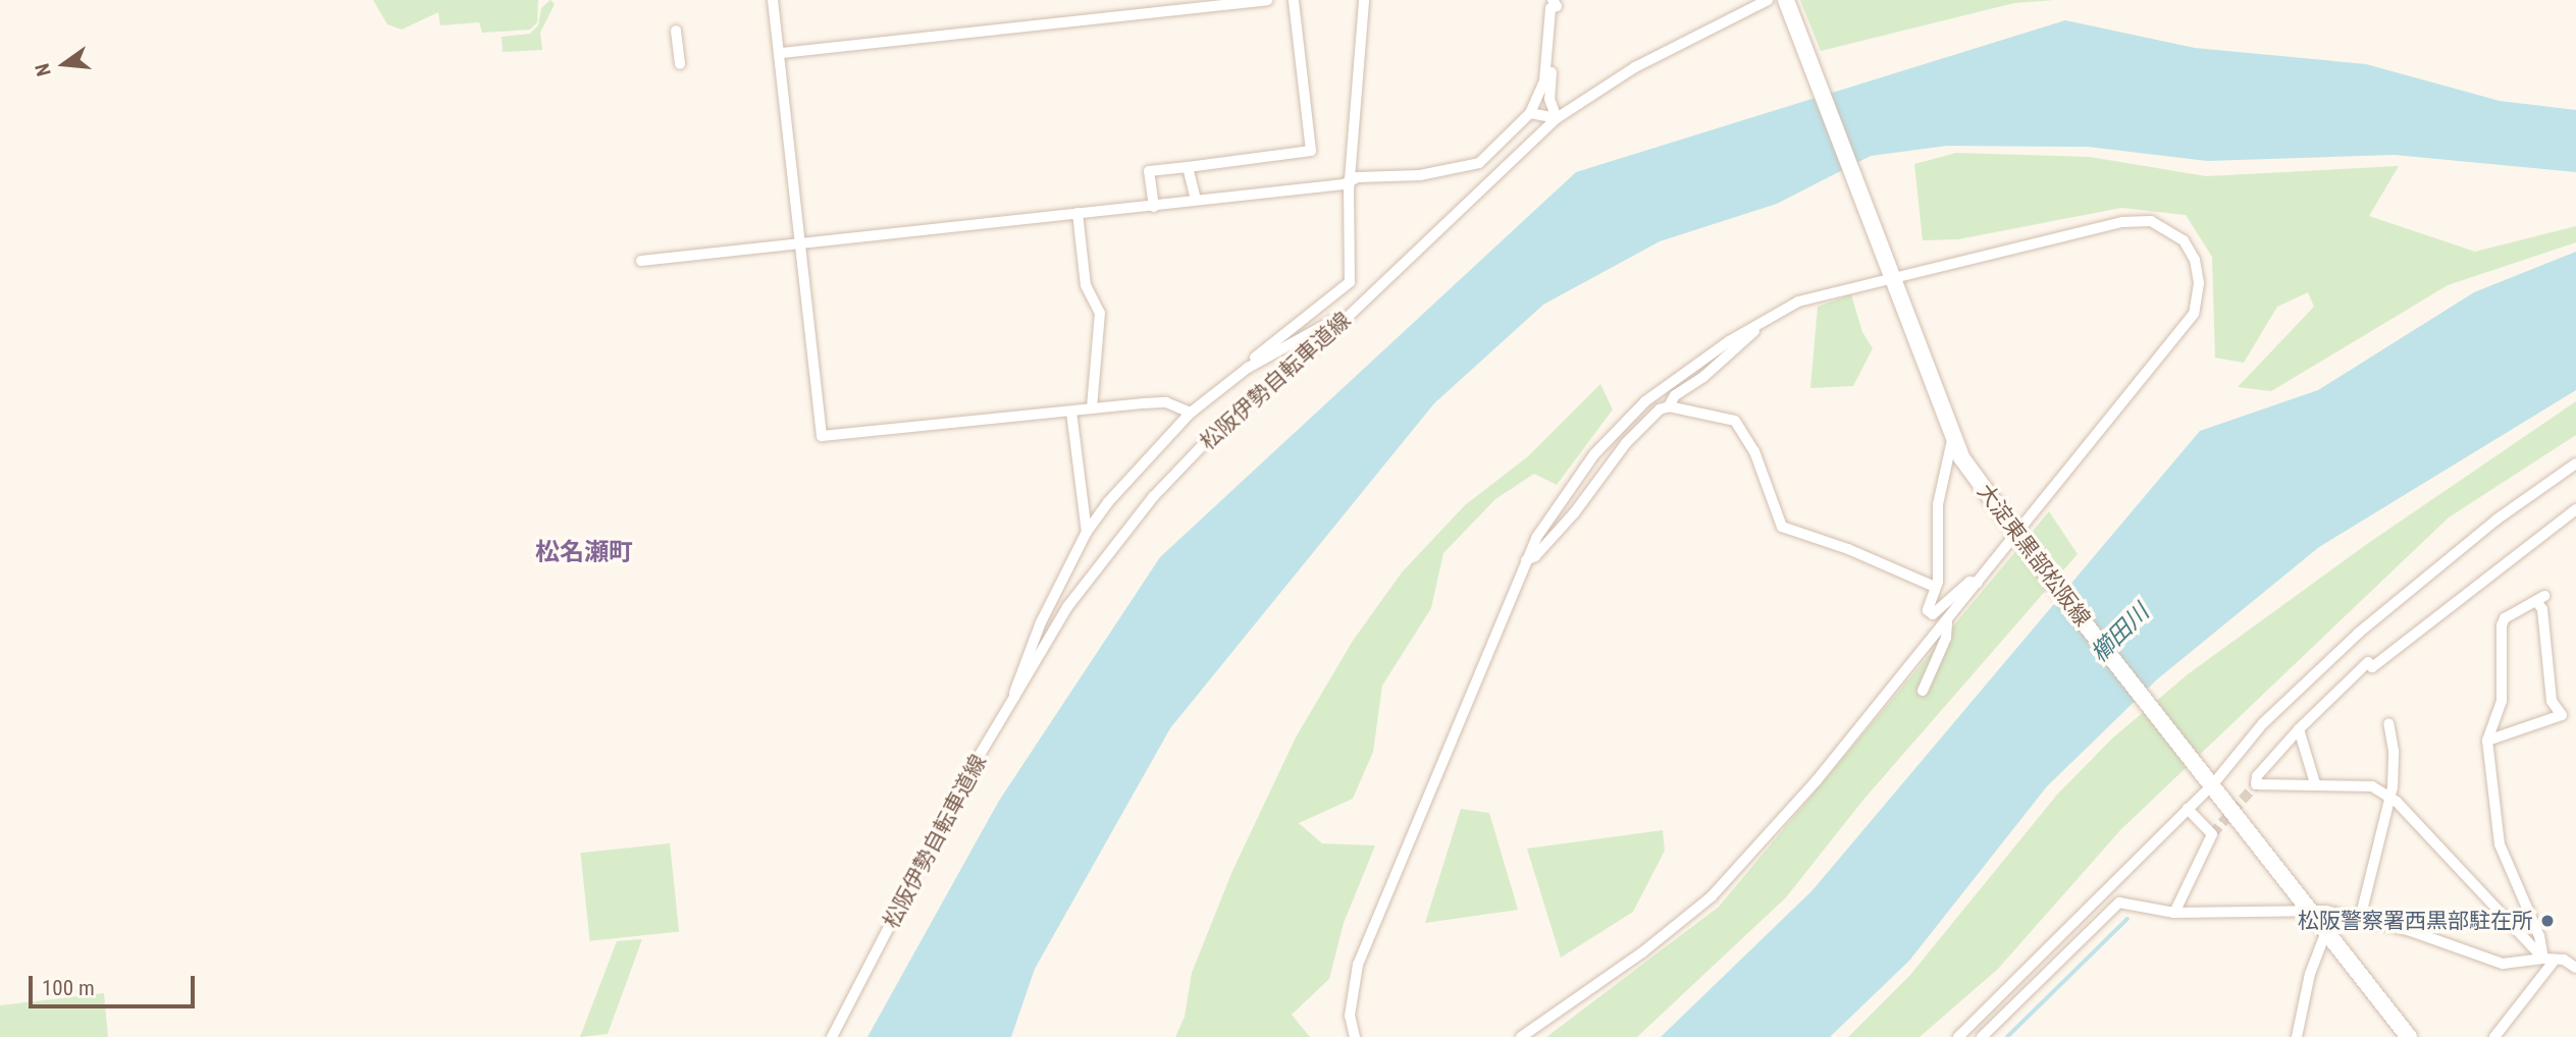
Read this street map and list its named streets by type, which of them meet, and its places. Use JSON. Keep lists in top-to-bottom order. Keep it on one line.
{"streets":{"main road":["大淀東黒部松阪線"],"street":["松阪伊勢自転車道線"]},"districts":["松名瀬町"],"water":["櫛田川"],"places":["松阪警察署西黒部駐在所"],"scale_bar":"100 m","north":"left"}
